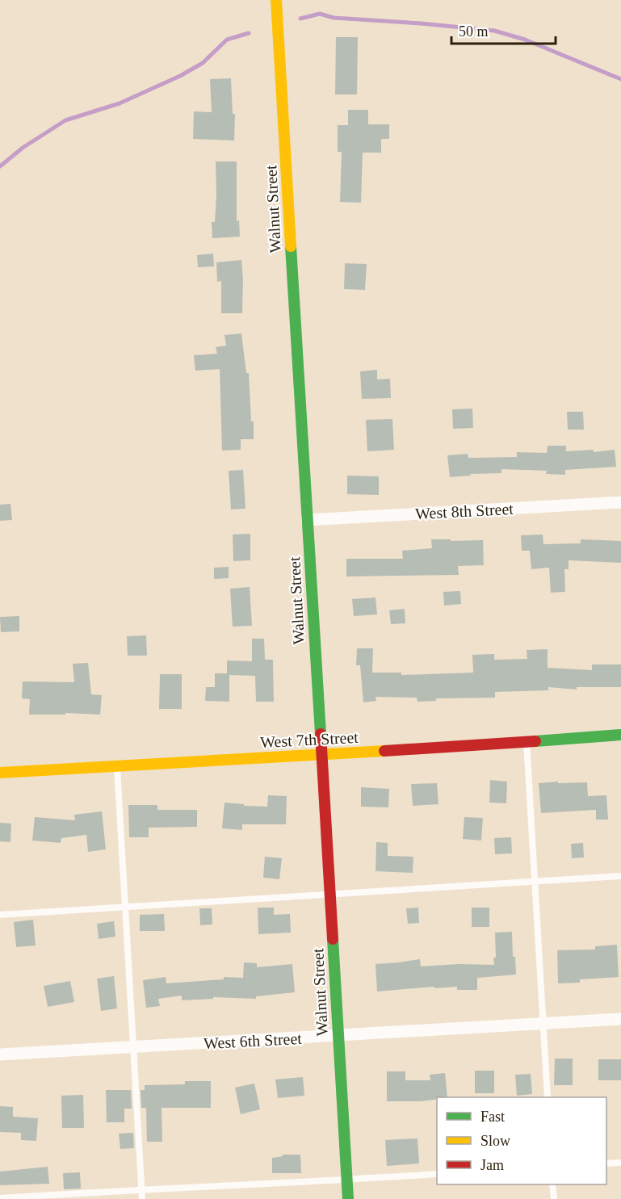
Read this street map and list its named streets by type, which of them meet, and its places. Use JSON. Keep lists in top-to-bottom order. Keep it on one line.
{"streets":{"street":["Walnut Street","West 8th Street","West 7th Street","West 6th Street"]},"crossings":[["Walnut Street","West 8th Street"],["Walnut Street","West 7th Street"],["Walnut Street","West 6th Street"]],"legend":["Fast","Slow","Jam"],"scale_bar":"50 m"}
